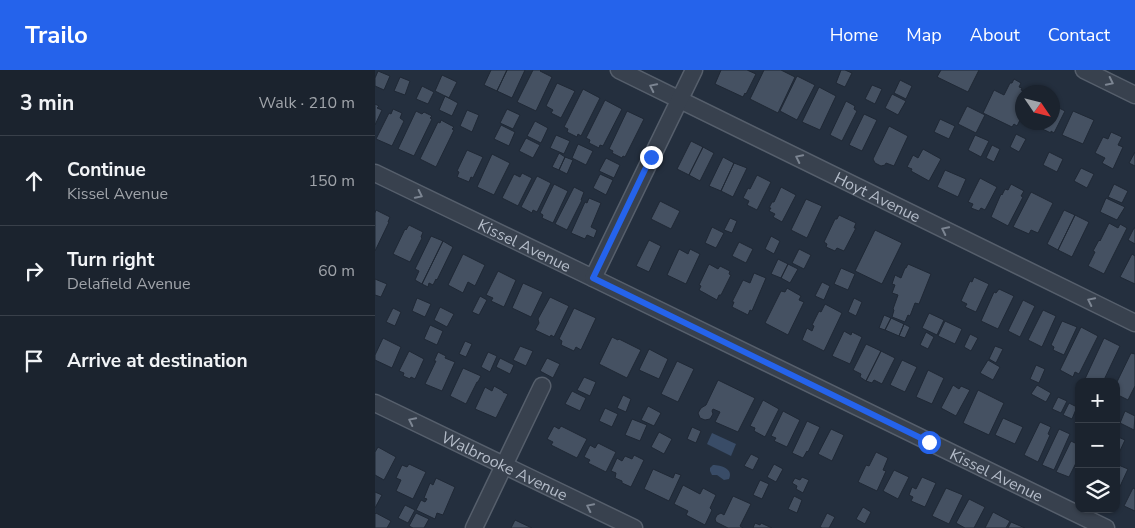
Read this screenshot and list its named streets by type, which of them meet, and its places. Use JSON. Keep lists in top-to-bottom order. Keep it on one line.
{"streets":{"street":["Hoyt Avenue","Kissel Avenue","Walbrooke Avenue"]},"one_way":["Hoyt Avenue","Walbrooke Avenue"],"north":"bottom right","page":{"header":"Trailo","nav":["Home","Map","About","Contact"],"heading":["3 min","Walk · 210 m"],"list":[["Continue","Kissel Avenue","150 m"],["Turn right","Delafield Avenue","60 m"],"Arrive at destination"],"map_buttons":["+","−"]}}
